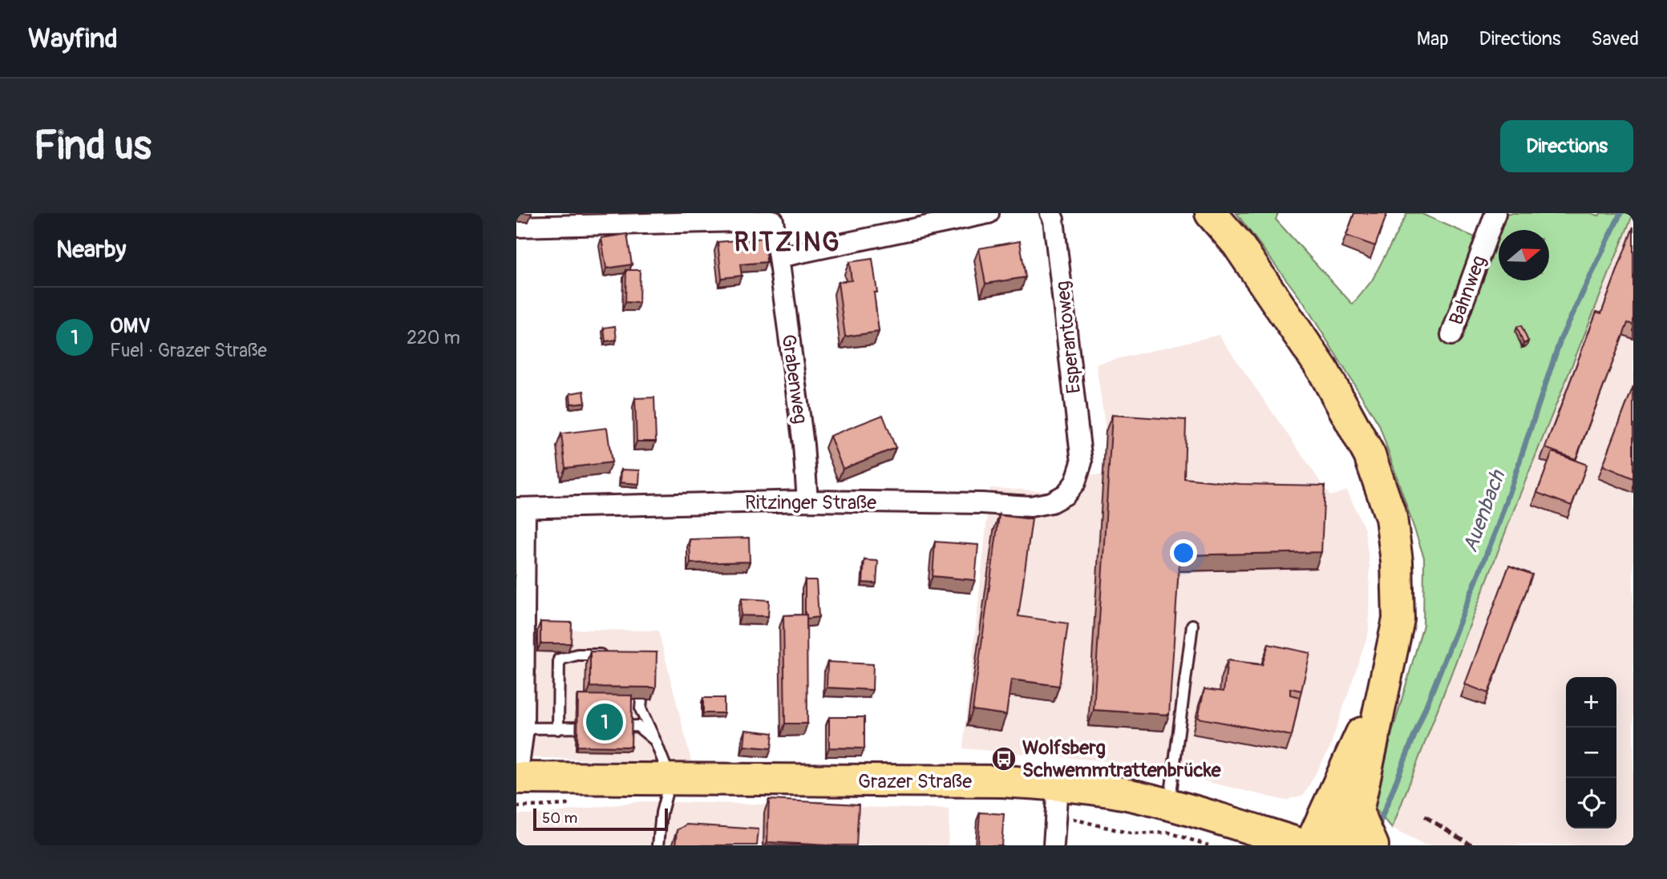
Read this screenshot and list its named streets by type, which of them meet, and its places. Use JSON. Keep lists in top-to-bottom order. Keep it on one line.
{"streets":{"main road":["Grazer Straße"],"street":["Bahnweg","Esperantoweg","Grabenweg","Ritzinger Straße"]},"crossings":[["Esperantoweg","Ritzinger Straße"],["Grabenweg","Ritzinger Straße"]],"districts":["RITZING"],"water":["Auenbach"],"places":{"bus stop":["Wolfsberg Schwemmtrattenbrücke"]},"scale_bar":"50 m","north":"right","page":{"header":"Wayfind","nav":["Map","Directions","Saved"],"buttons":"Directions","title":"Find us","heading":"Nearby","list":[{"mark":"1","name":"OMV","note":"Fuel · Grazer Straße","value":"220 m"}],"map_buttons":["+","−"],"pins":"1","scale":"50 m"}}
